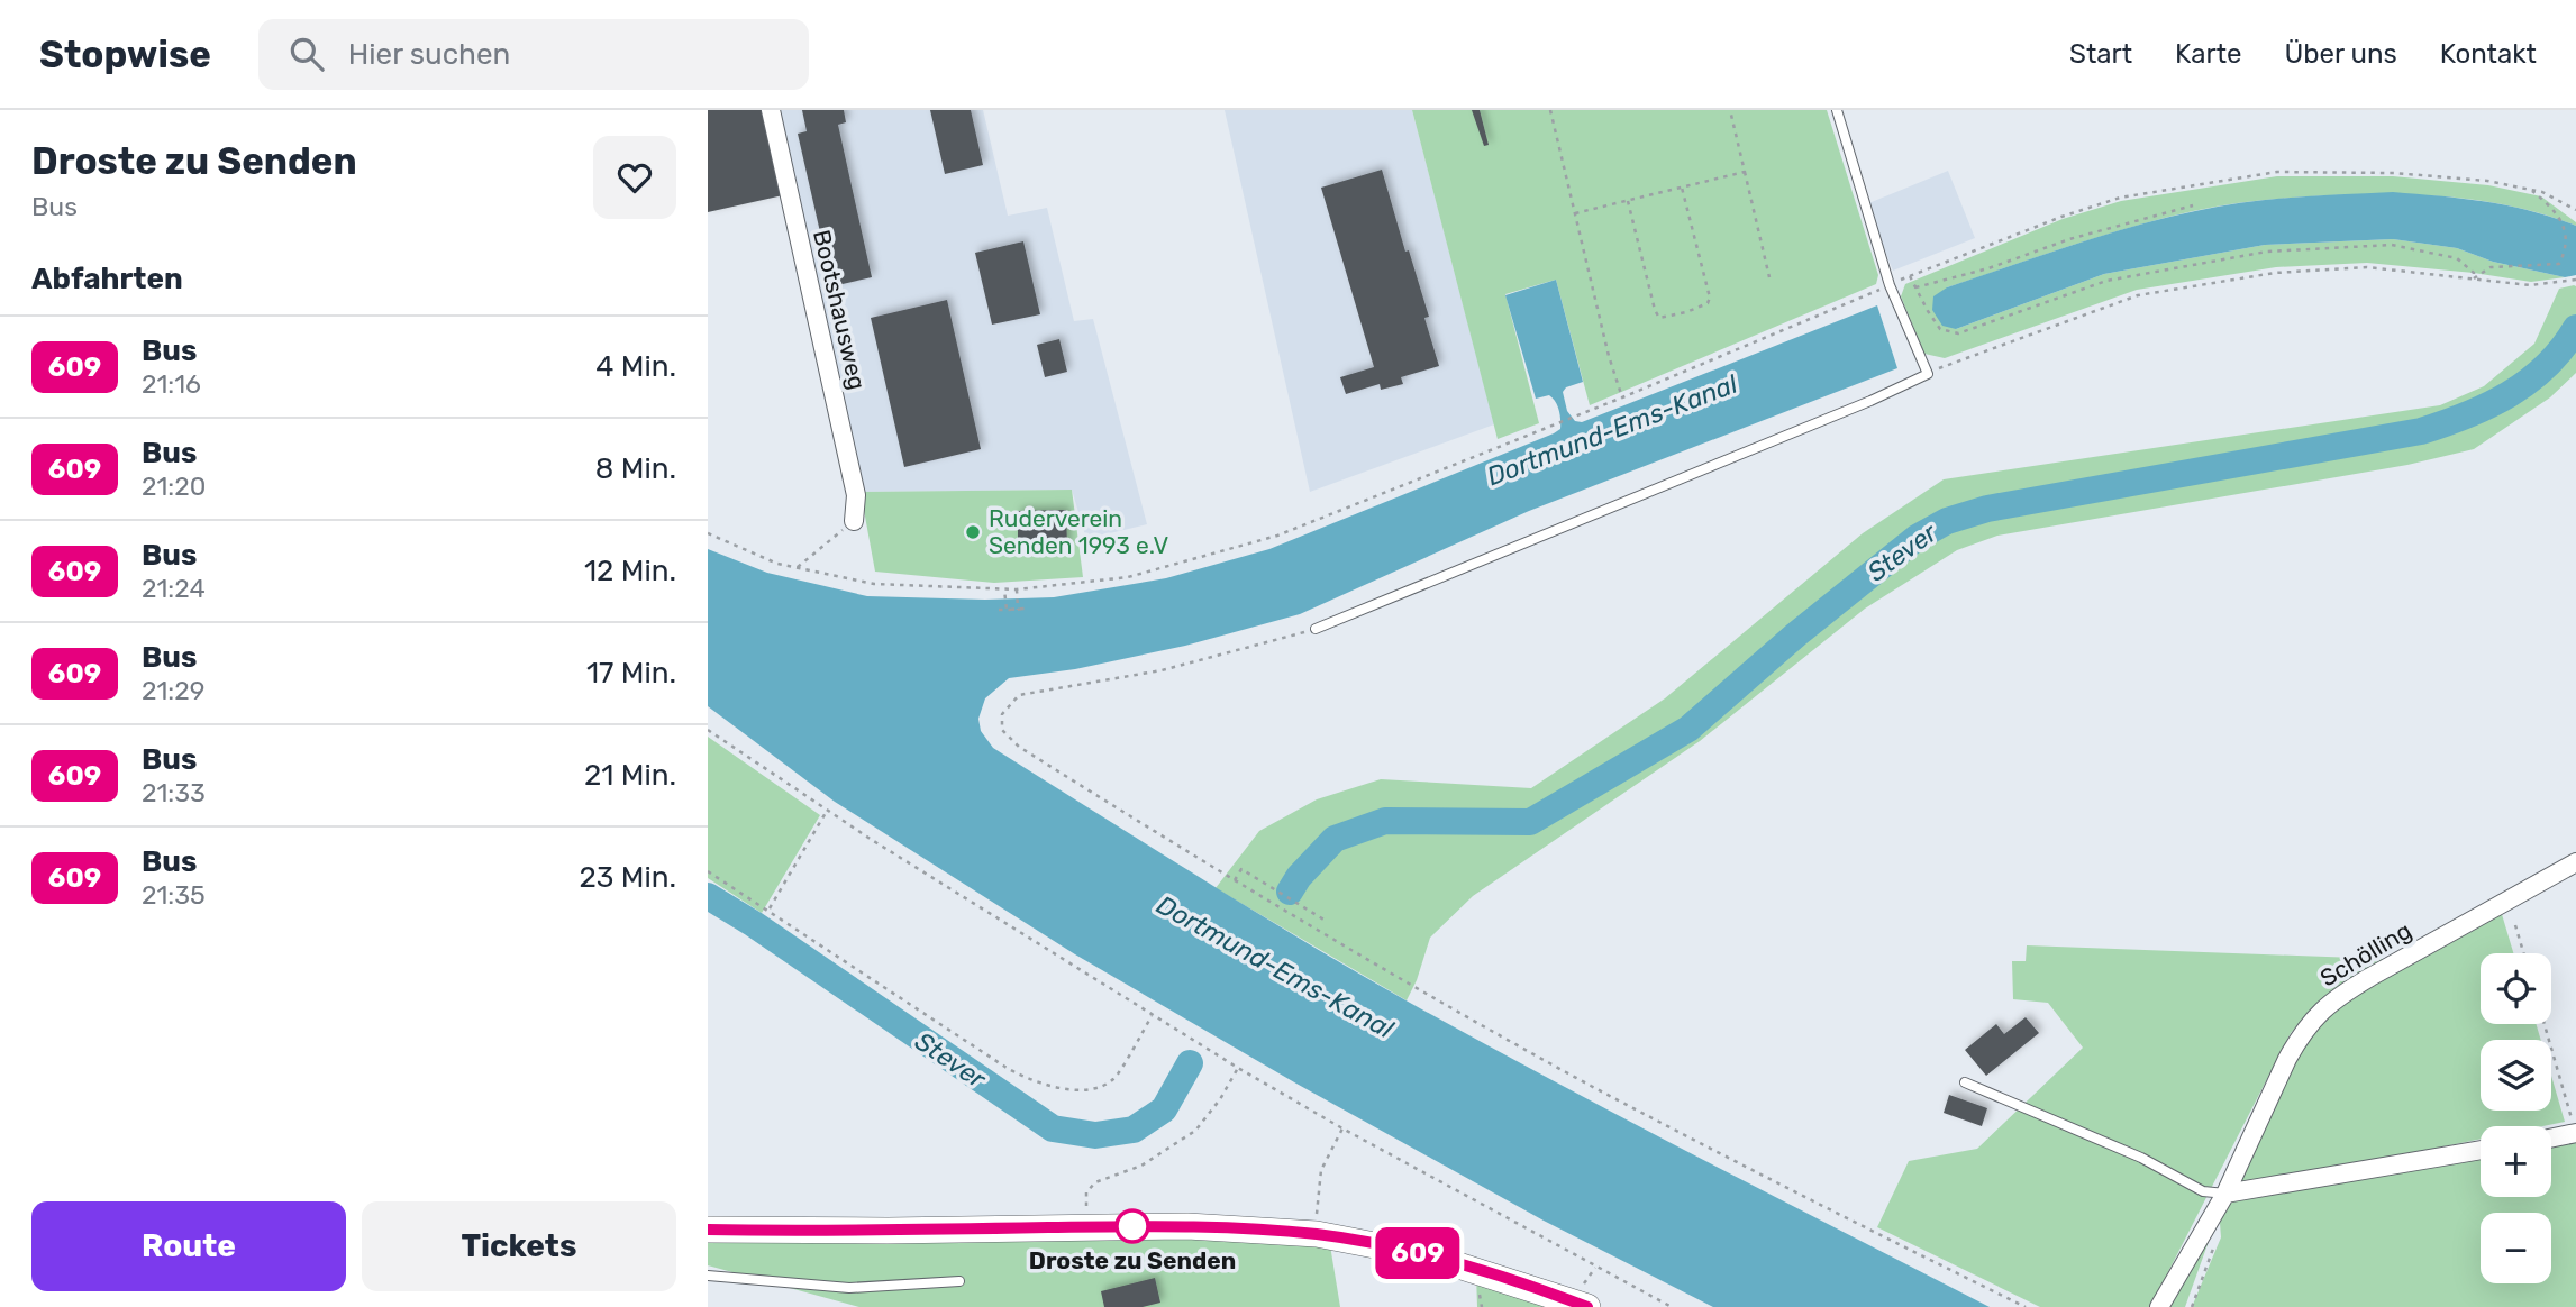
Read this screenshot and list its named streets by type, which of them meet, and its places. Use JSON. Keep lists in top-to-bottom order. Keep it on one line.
{"streets":{"street":["Bootshausweg","Schölling"]},"water":["Dortmund-Ems-Kanal","Stever"],"places":["Ruderverein Senden 1993 e.V","Droste zu Senden"],"lines":["bus line 609"],"page":{"header":"Stopwise","search":"Hier suchen","nav":["Start","Karte","Über uns","Kontakt"],"heading":[["Droste zu Senden","Bus"],"Abfahrten"],"on_map":"609","list":[{"mark":"609","name":"Bus","note":"21:16","value":"4 Min."},{"mark":"609","name":"Bus","note":"21:20","value":"8 Min."},{"mark":"609","name":"Bus","note":"21:24","value":"12 Min."},{"mark":"609","name":"Bus","note":"21:29","value":"17 Min."},{"mark":"609","name":"Bus","note":"21:33","value":"21 Min."},{"mark":"609","name":"Bus","note":"21:35","value":"23 Min."}],"map_buttons":["+","−"],"buttons":["Route","Tickets"]}}
